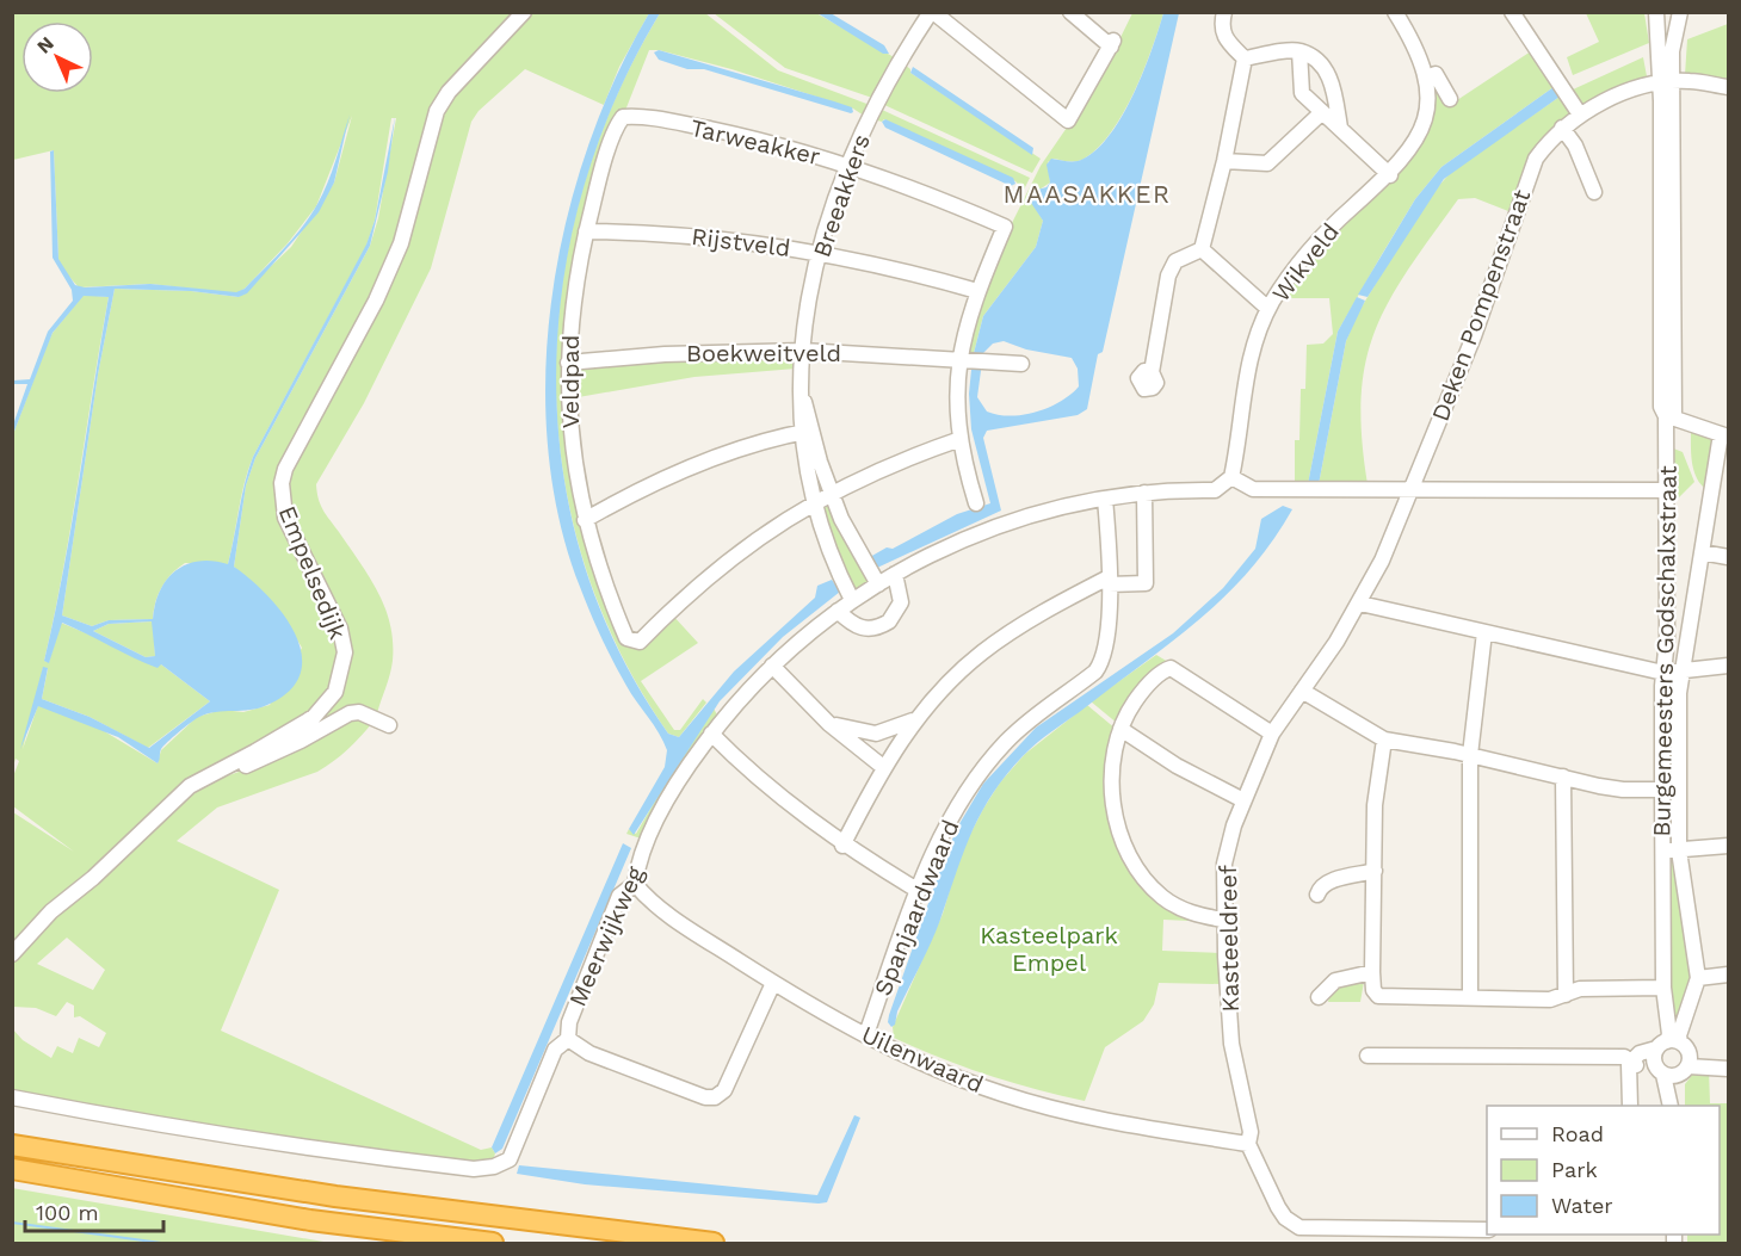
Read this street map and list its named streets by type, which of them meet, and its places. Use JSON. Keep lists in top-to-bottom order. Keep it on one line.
{"streets":{"street":["Tarweakker","Breeakkers","Rijstveld","Wikveld","Deken Pompenstraat","Boekweitveld","Veldpad","Empelsedijk","Burgemeesters Godschalxstraat","Spanjaardwaard","Meerwijkweg","Kasteeldreef","Uilenwaard"]},"crossings":[["Tarweakker","Breeakkers"],["Tarweakker","Rijstveld"],["Tarweakker","Veldpad"],["Breeakkers","Rijstveld"],["Breeakkers","Boekweitveld"],["Breeakkers","Veldpad"],["Breeakkers","Meerwijkweg"],["Rijstveld","Veldpad"],["Wikveld","Meerwijkweg"],["Deken Pompenstraat","Burgemeesters Godschalxstraat"],["Deken Pompenstraat","Kasteeldreef"],["Boekweitveld","Veldpad"],["Spanjaardwaard","Meerwijkweg"],["Spanjaardwaard","Uilenwaard"],["Meerwijkweg","Uilenwaard"],["Kasteeldreef","Uilenwaard"]],"districts":["MAASAKKER"],"parks":["Kasteelpark Empel"],"legend":["Road","Park","Water"],"scale_bar":"100 m","north":"top left"}
